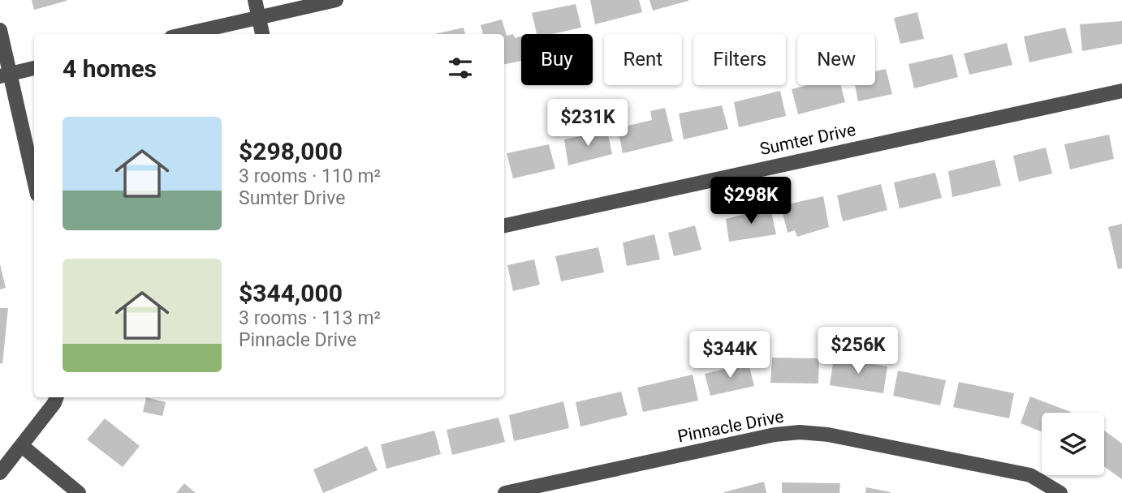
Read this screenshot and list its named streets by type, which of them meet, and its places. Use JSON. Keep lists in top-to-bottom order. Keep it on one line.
{"streets":{"street":["Sumter Drive","Pinnacle Drive"]},"page":{"chip":["Buy","Rent","Filters","New"],"heading":"4 homes","price":["$231K","$298K","$256K","$344K"],"list":[{"name":"$298,000","note":"3 rooms · 110 m² · Sumter Drive"},{"name":"$344,000","note":"3 rooms · 113 m² · Pinnacle Drive"}]}}
